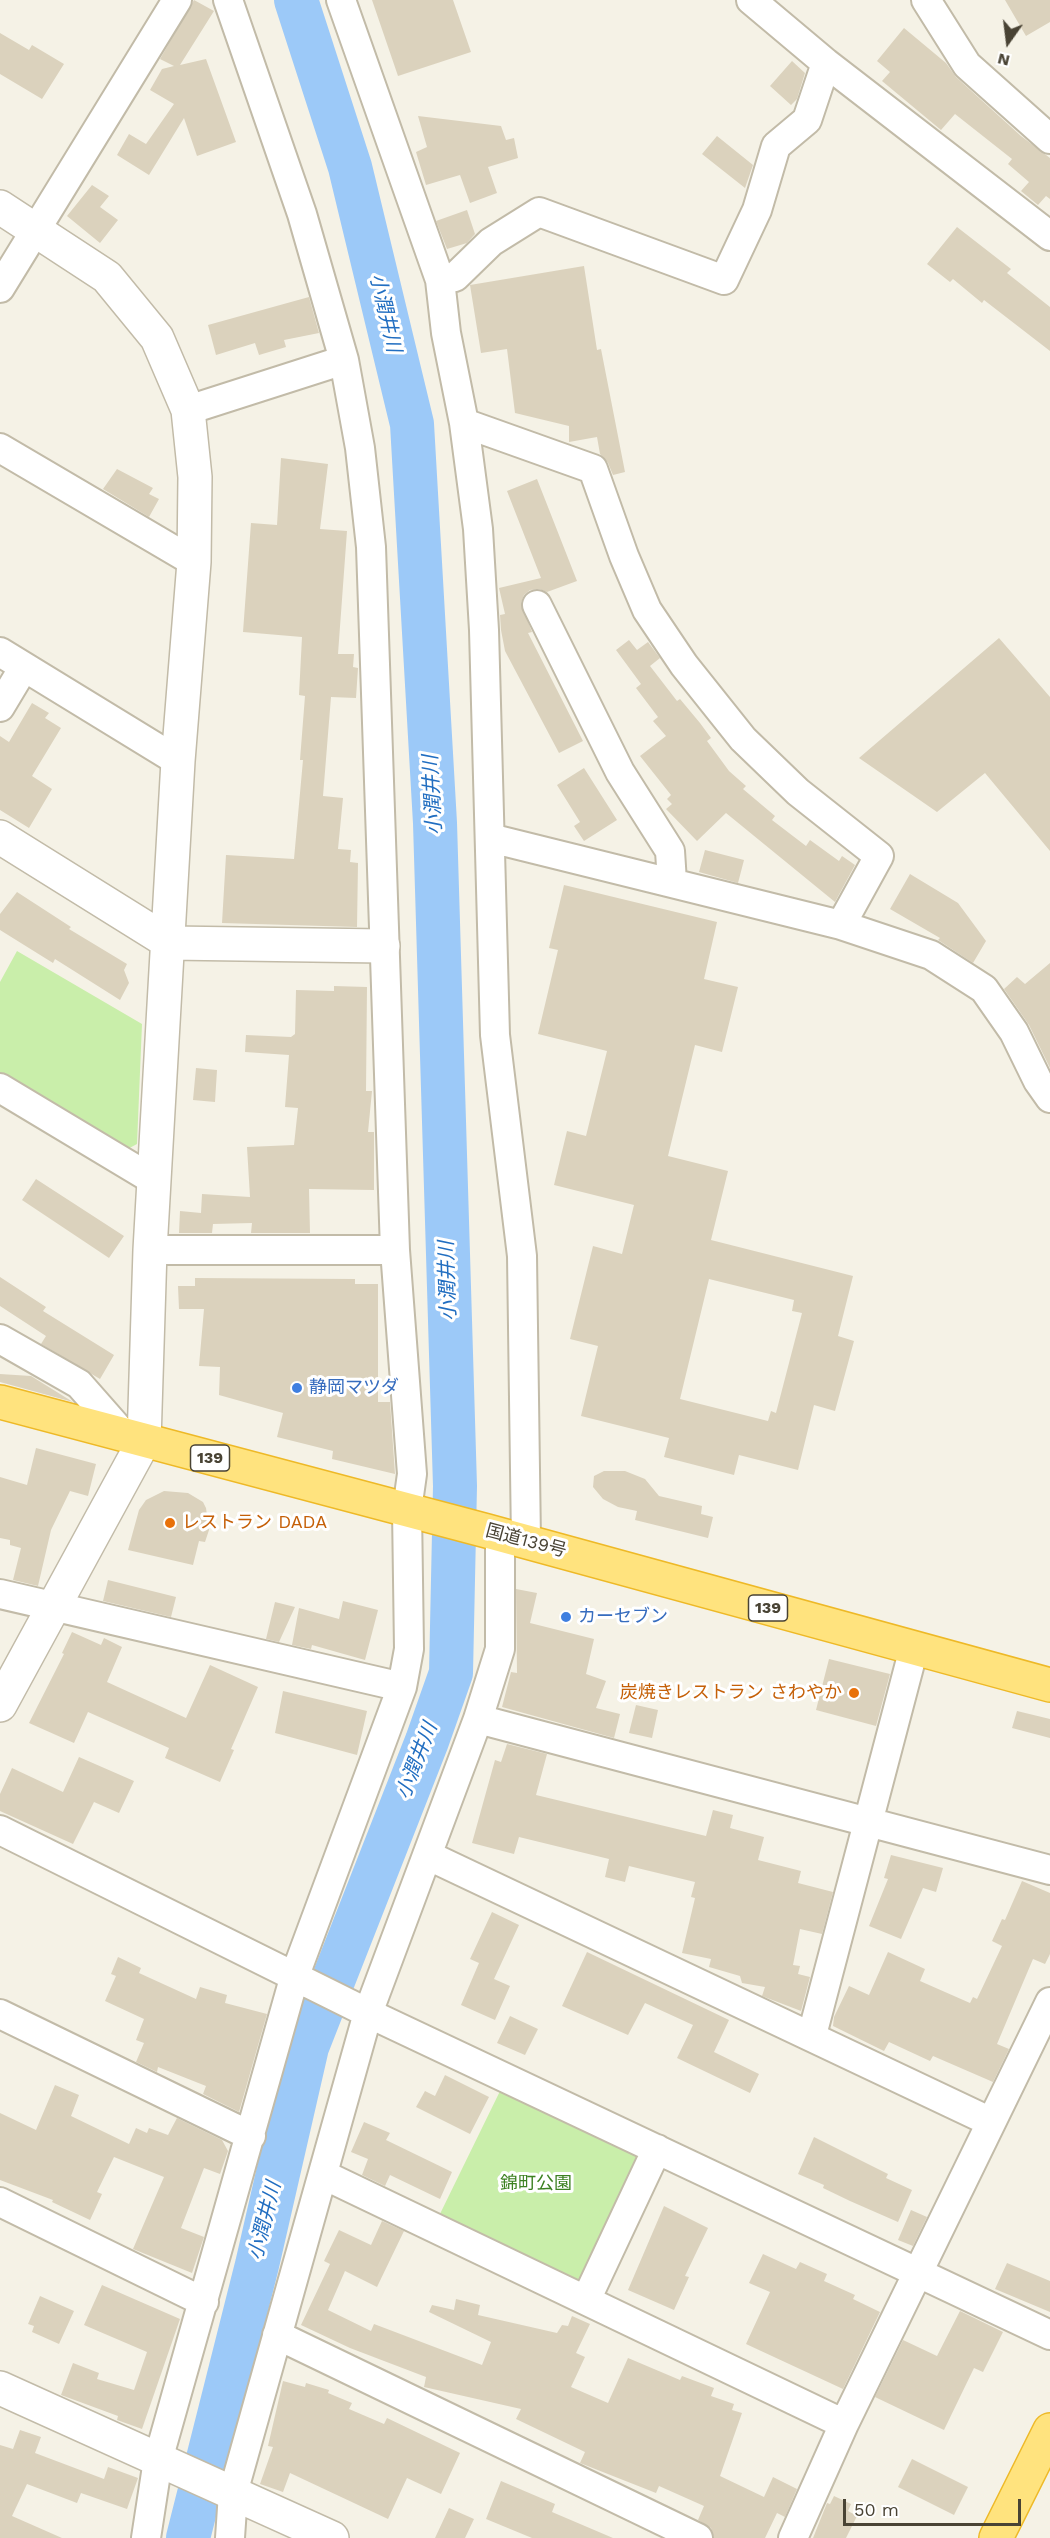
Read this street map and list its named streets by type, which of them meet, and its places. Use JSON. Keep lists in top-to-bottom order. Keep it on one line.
{"streets":{"highway":["139","国道139号"]},"water":["小潤井川"],"parks":["錦町公園"],"places":["静岡マツダ","レストラン DADA","カーセブン","炭焼きレストラン さわやか"],"scale_bar":"50 m","north":"bottom"}
